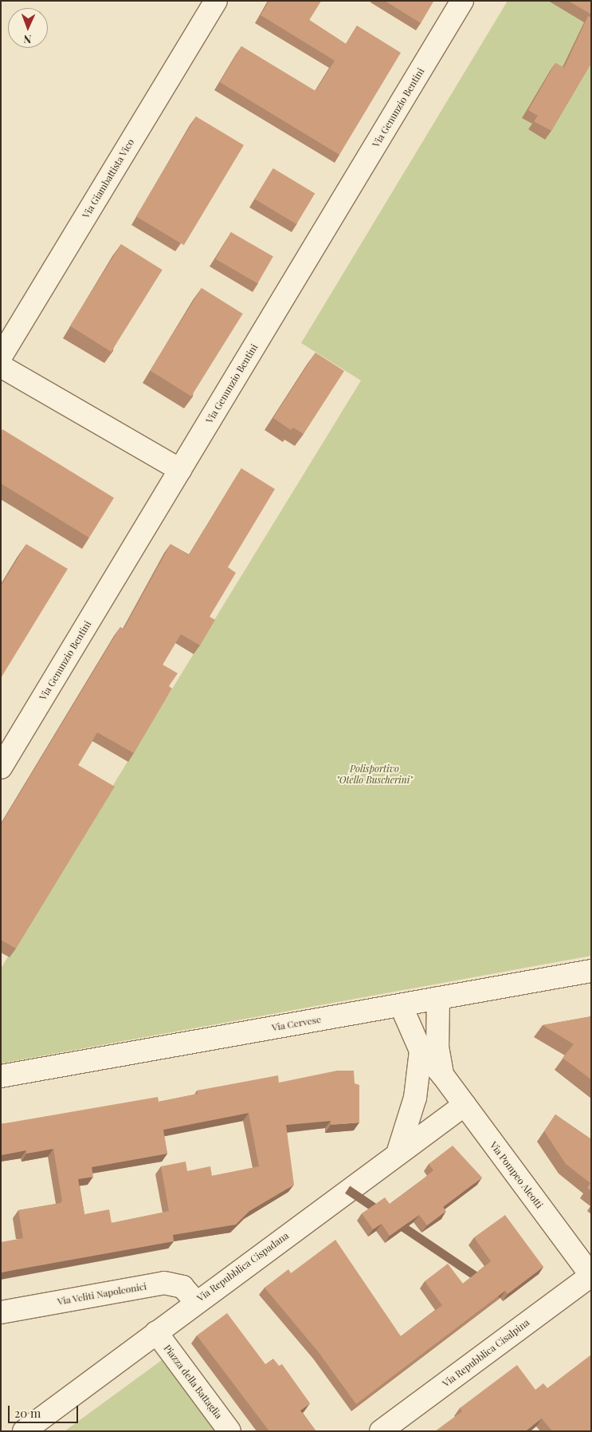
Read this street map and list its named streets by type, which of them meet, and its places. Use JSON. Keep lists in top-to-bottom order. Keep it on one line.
{"streets":{"street":["Via Genunzio Bentini","Via Giambattista Vico","Via Cervese","Via Pompeo Aleotti","Via Repubblica Cispadana","Via Veliti Napoleonici","Via Repubblica Cisalpina","Piazza della Battaglia"]},"crossings":[["Via Pompeo Aleotti","Via Repubblica Cispadana"],["Via Pompeo Aleotti","Via Repubblica Cisalpina"],["Via Repubblica Cispadana","Via Veliti Napoleonici"],["Via Repubblica Cispadana","Piazza della Battaglia"]],"parks":["Polisportivo \"Otello Buscherini\""],"scale_bar":"20 m","north":"bottom"}
